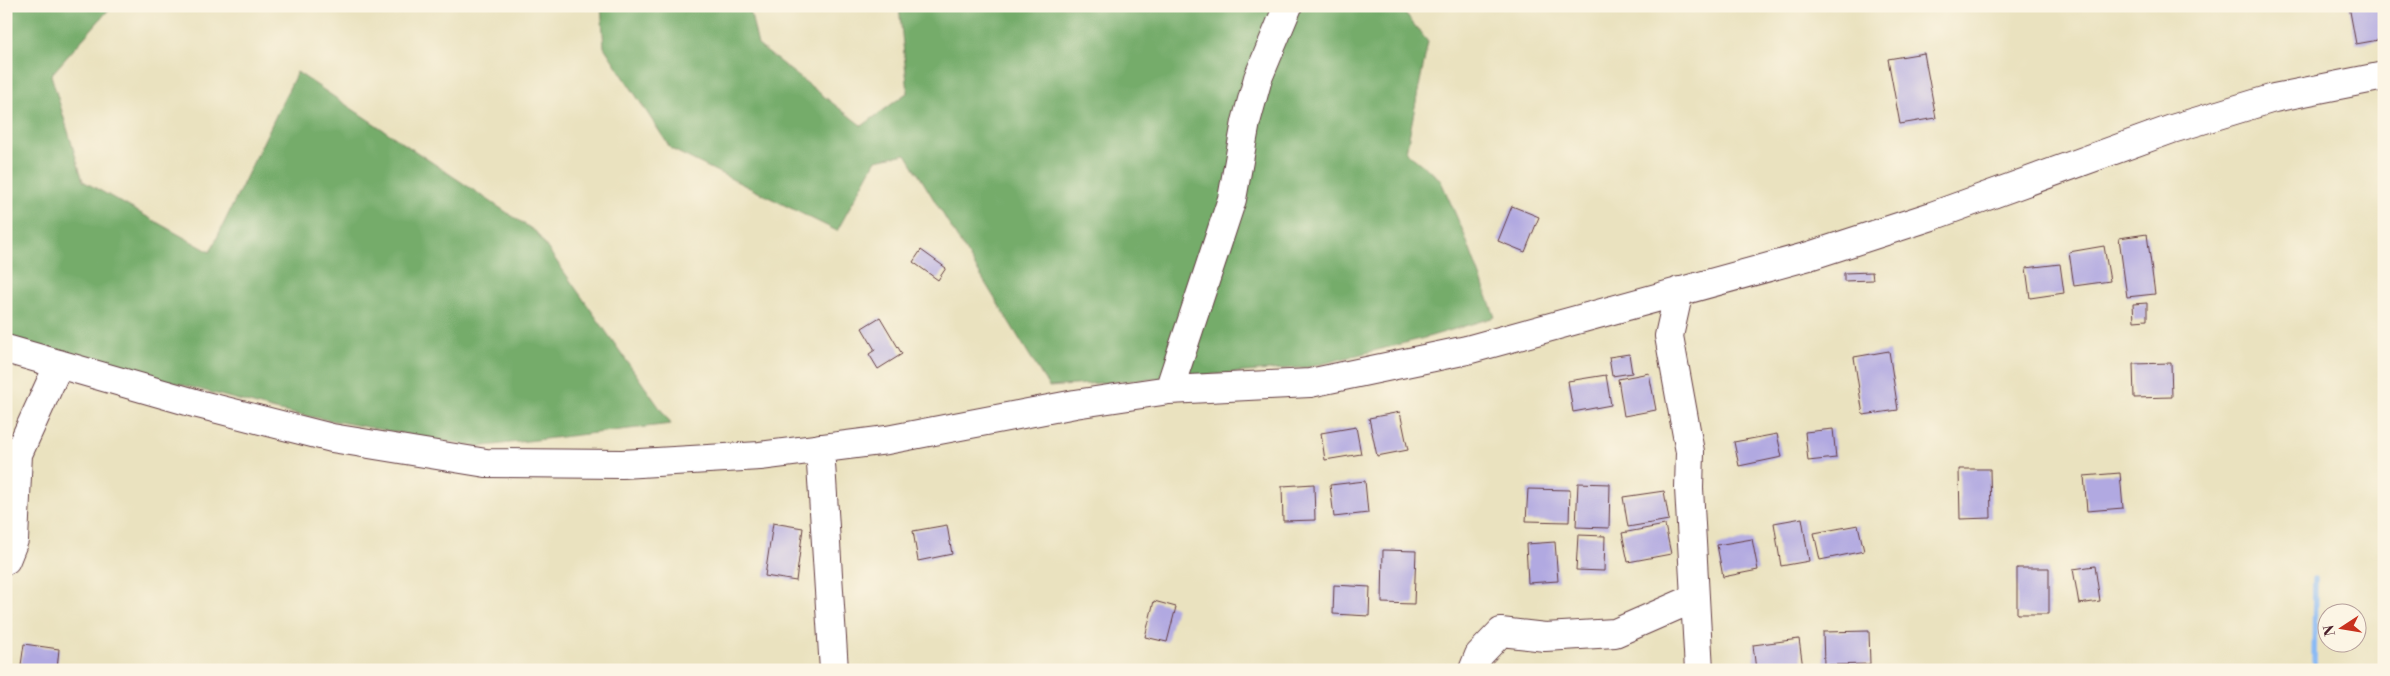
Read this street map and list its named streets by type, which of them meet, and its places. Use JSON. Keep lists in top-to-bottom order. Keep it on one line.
{"north":"left"}
